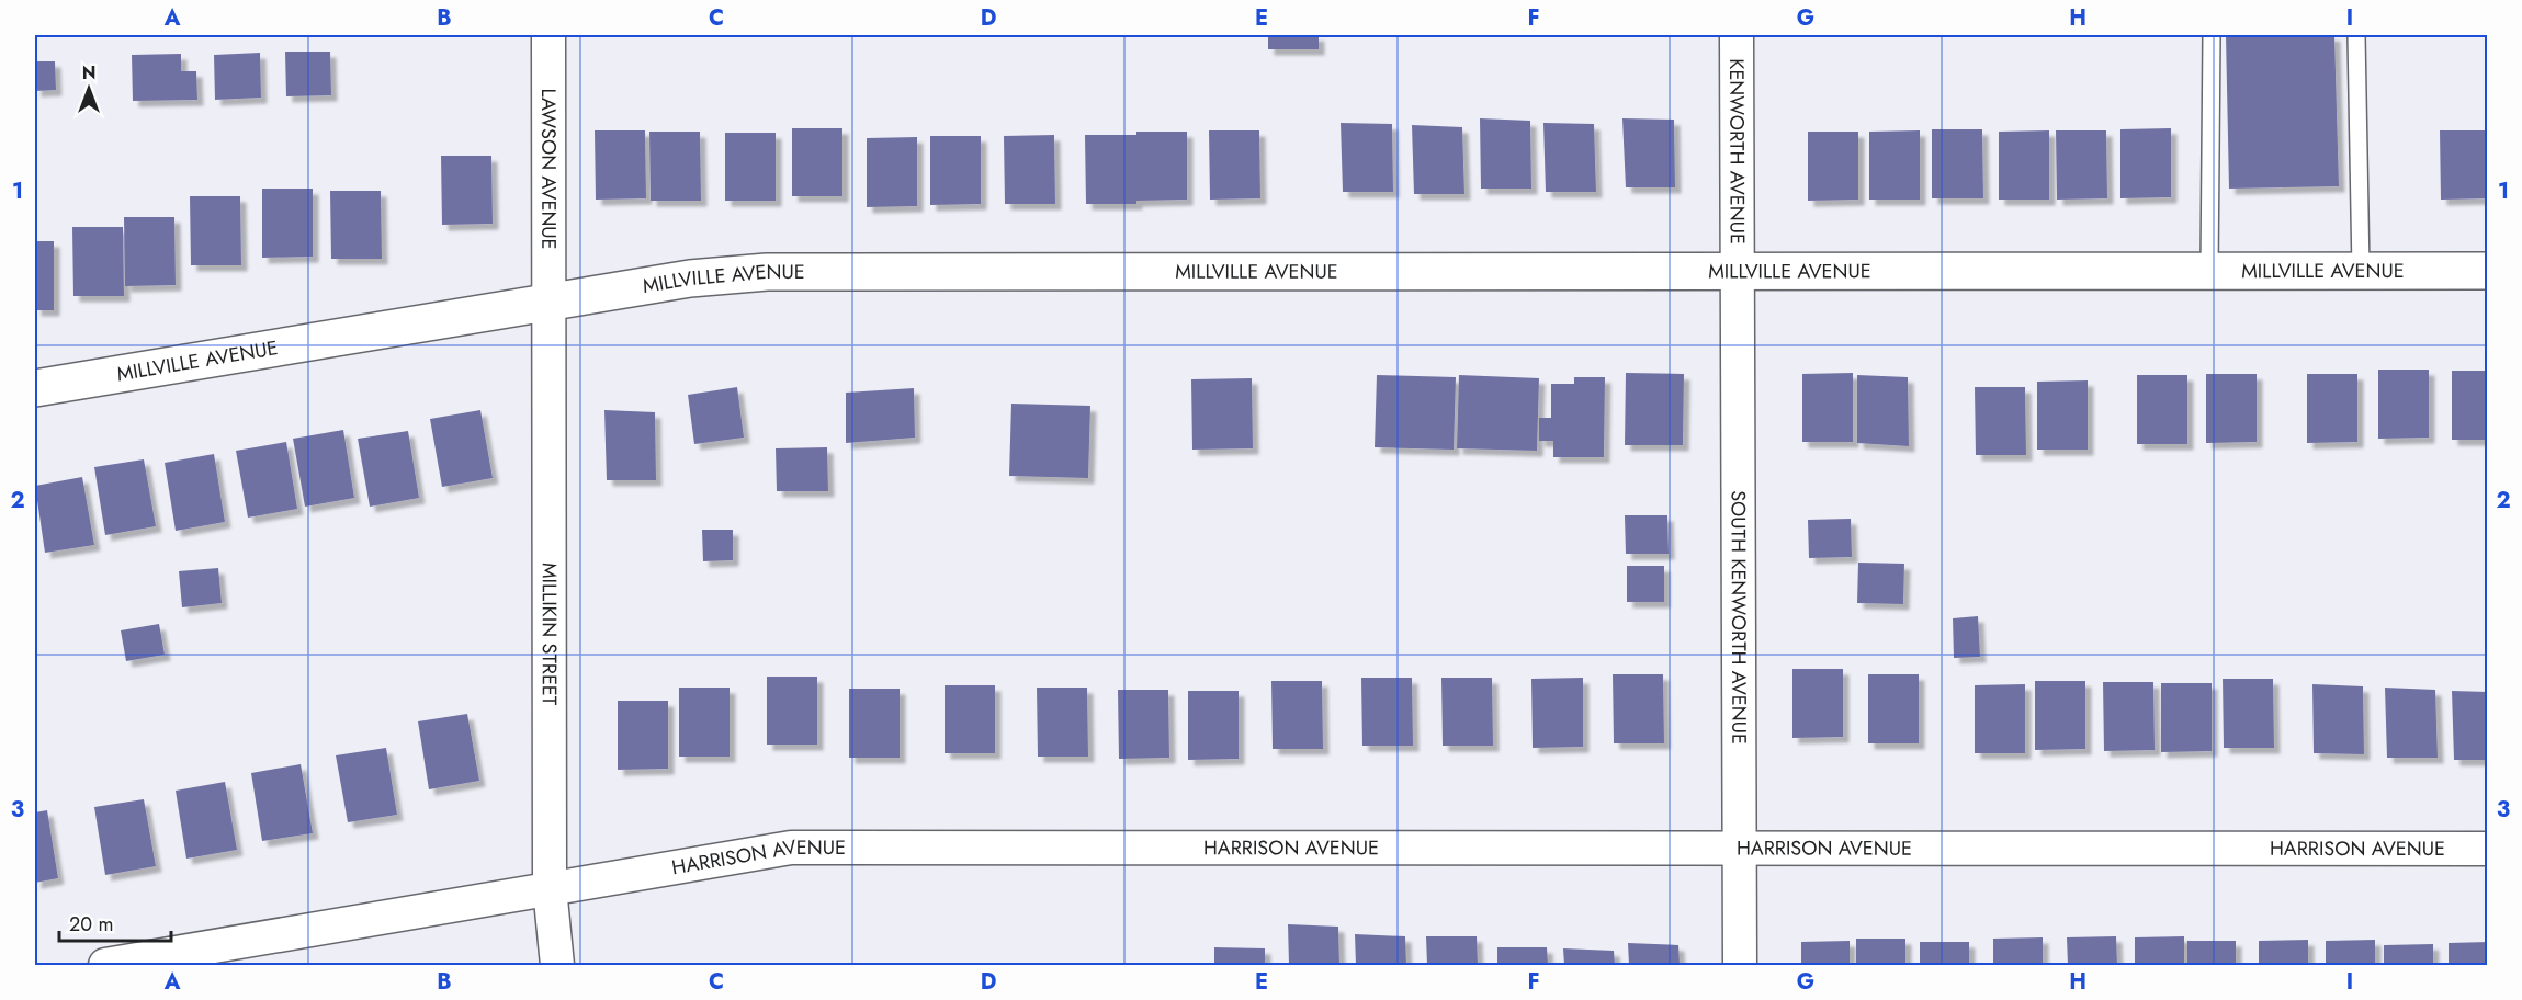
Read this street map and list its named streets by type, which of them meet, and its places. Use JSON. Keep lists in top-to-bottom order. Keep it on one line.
{"streets":{"main road":["MILLVILLE AVENUE"],"street":["KENWORTH AVENUE","LAWSON AVENUE","SOUTH KENWORTH AVENUE","MILLIKIN STREET","HARRISON AVENUE"]},"crossings":[["KENWORTH AVENUE","MILLVILLE AVENUE"],["KENWORTH AVENUE","SOUTH KENWORTH AVENUE"],["LAWSON AVENUE","MILLVILLE AVENUE"],["LAWSON AVENUE","MILLIKIN STREET"],["MILLVILLE AVENUE","SOUTH KENWORTH AVENUE"],["MILLVILLE AVENUE","MILLIKIN STREET"],["SOUTH KENWORTH AVENUE","HARRISON AVENUE"],["MILLIKIN STREET","HARRISON AVENUE"]],"scale_bar":"20 m","north":"top","grid":{"columns":["A","B","C","D","E","F","G","H","I"],"rows":["1","2","3"]}}
